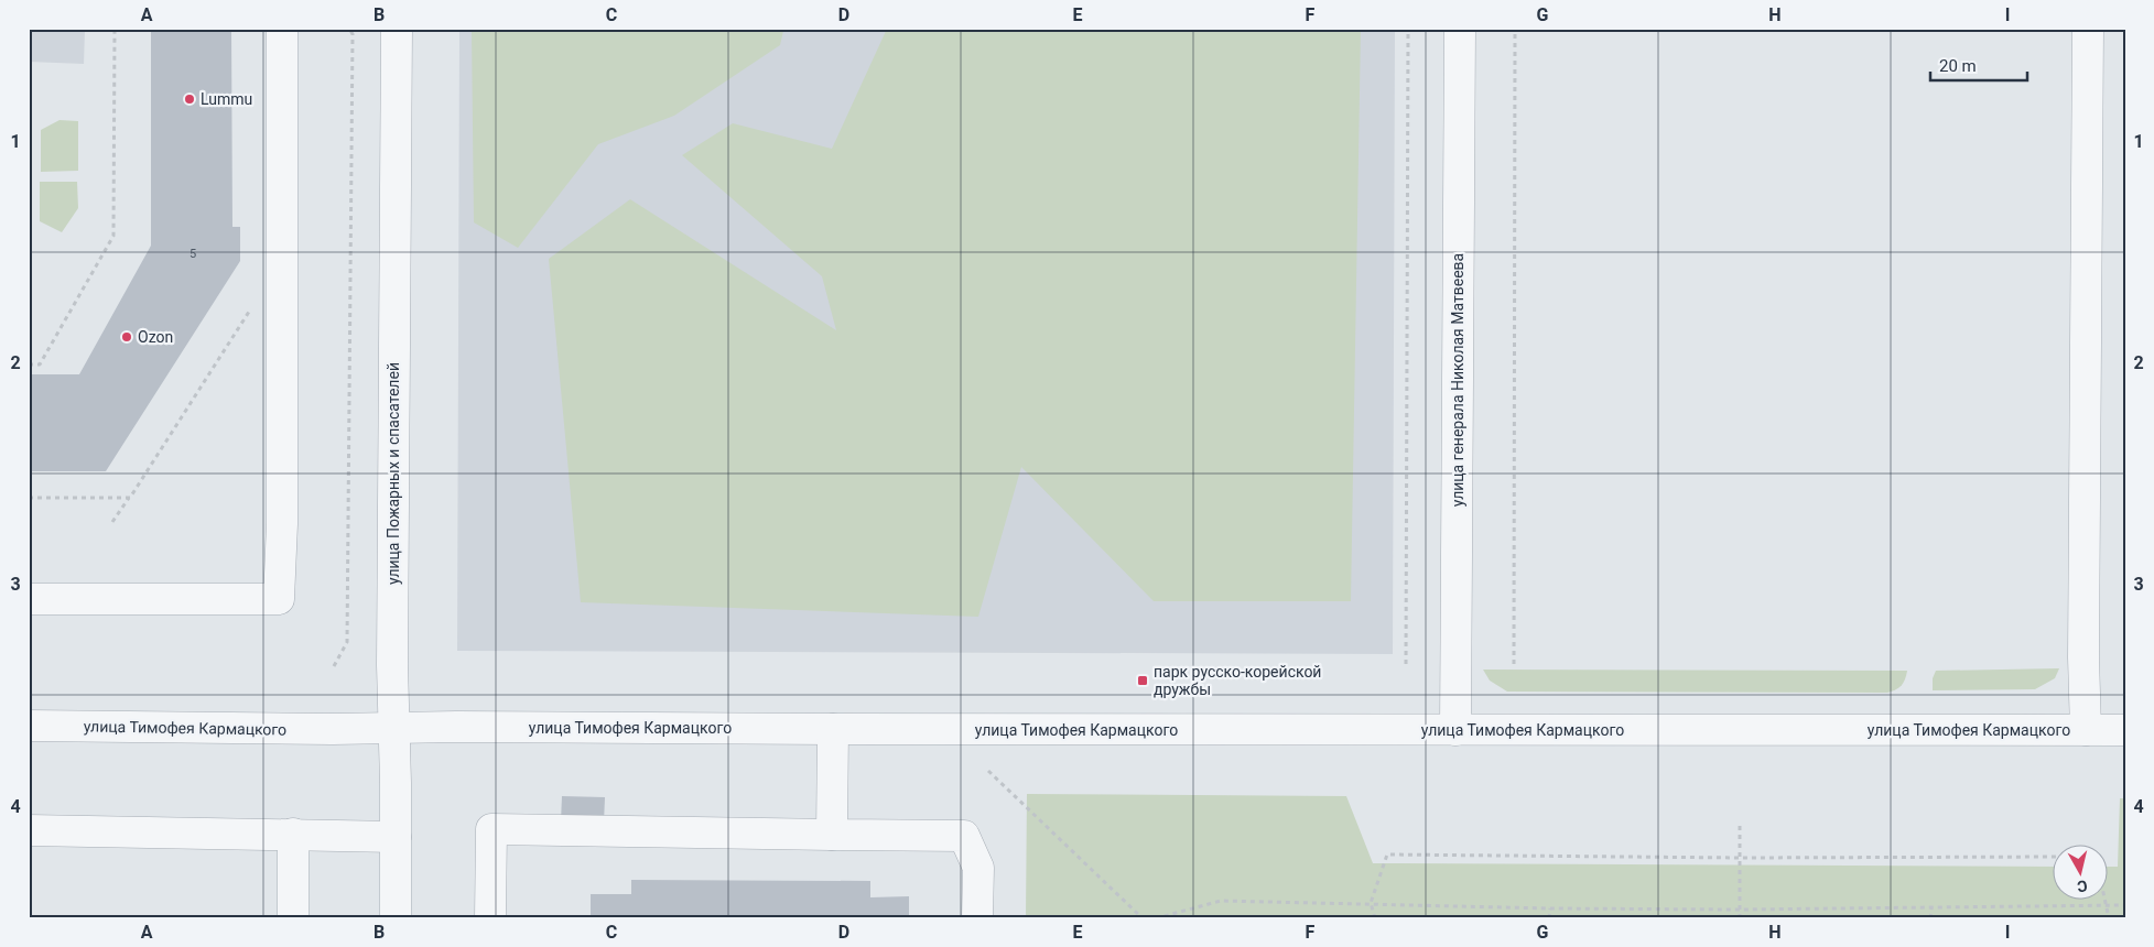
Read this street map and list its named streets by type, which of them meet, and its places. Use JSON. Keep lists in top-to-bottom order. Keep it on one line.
{"streets":{"street":["улица генерала Николая Матвеева","улица Пожарных и спасателей","улица Тимофея Кармацкого"]},"crossings":[["улица генерала Николая Матвеева","улица Тимофея Кармацкого"],["улица Пожарных и спасателей","улица Тимофея Кармацкого"]],"places":{"other":["Lummu","Ozon"],"transit":["парк русско-корейской дружбы"]},"house_numbers":["5"],"scale_bar":"20 m","north":"bottom","grid":{"columns":["A","B","C","D","E","F","G","H","I"],"rows":["1","2","3","4"]}}
